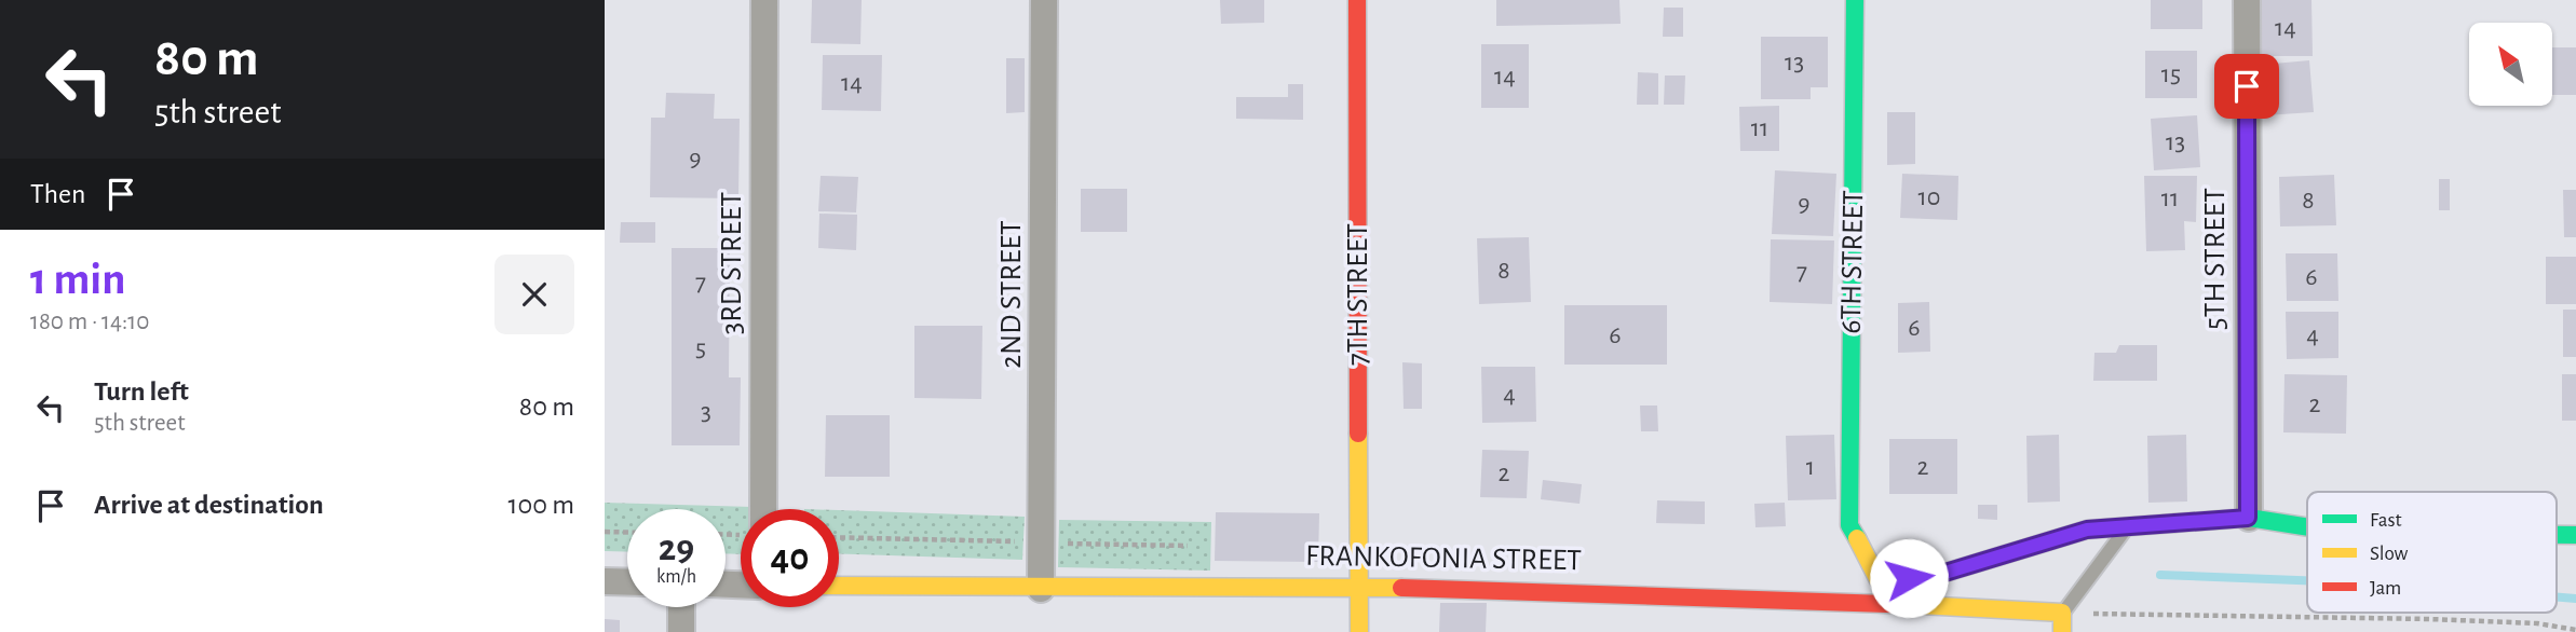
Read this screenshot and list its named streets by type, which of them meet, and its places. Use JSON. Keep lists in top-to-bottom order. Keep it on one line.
{"streets":{"street":["5TH STREET","6TH STREET","3RD STREET","2ND STREET","7TH STREET","FRANKOFONIA STREET"]},"crossings":[["6TH STREET","FRANKOFONIA STREET"],["2ND STREET","FRANKOFONIA STREET"],["7TH STREET","FRANKOFONIA STREET"]],"house_numbers":["14","13","15","14","14","11","13","9","10","11","8","9","8","7","6","7","6","6","4","5","4","2","3","1","2","2"],"legend":["Fast","Slow","Jam"],"north":"top left","page":{"turn":["80 m","5th street"],"then":"Then","heading":["1 min","180 m · 14:10"],"list":[{"name":"Turn left","note":"5th street","value":"80 m"},{"name":"Arrive at destination","value":"100 m"}],"speed":"29 km/h","limit":"40"}}
